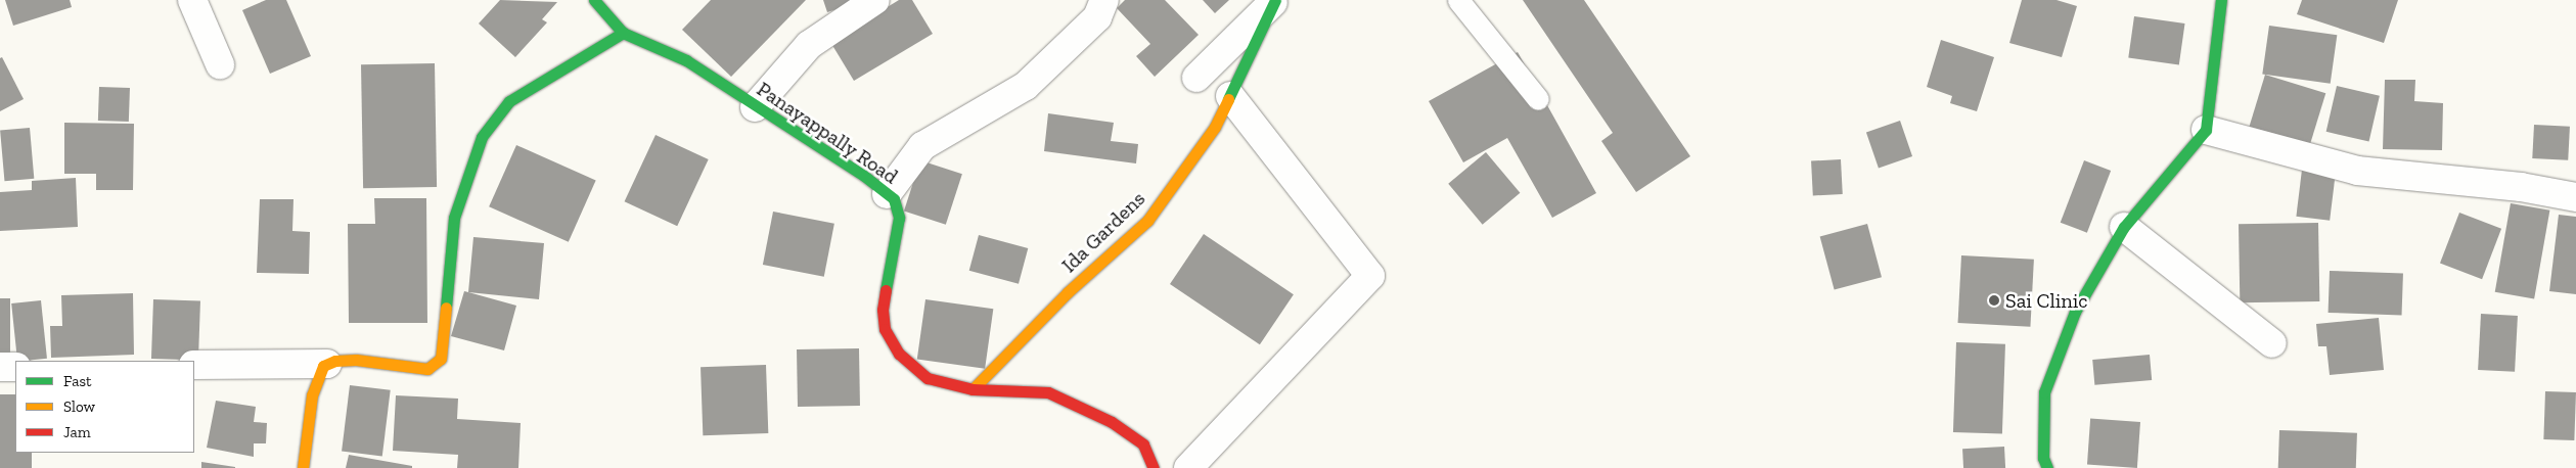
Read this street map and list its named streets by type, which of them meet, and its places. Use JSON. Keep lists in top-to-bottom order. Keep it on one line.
{"streets":{"street":["Panayappally Road","Ida Gardens"]},"crossings":[["Panayappally Road","Ida Gardens"]],"places":["Sai Clinic"],"legend":["Fast","Slow","Jam"]}
